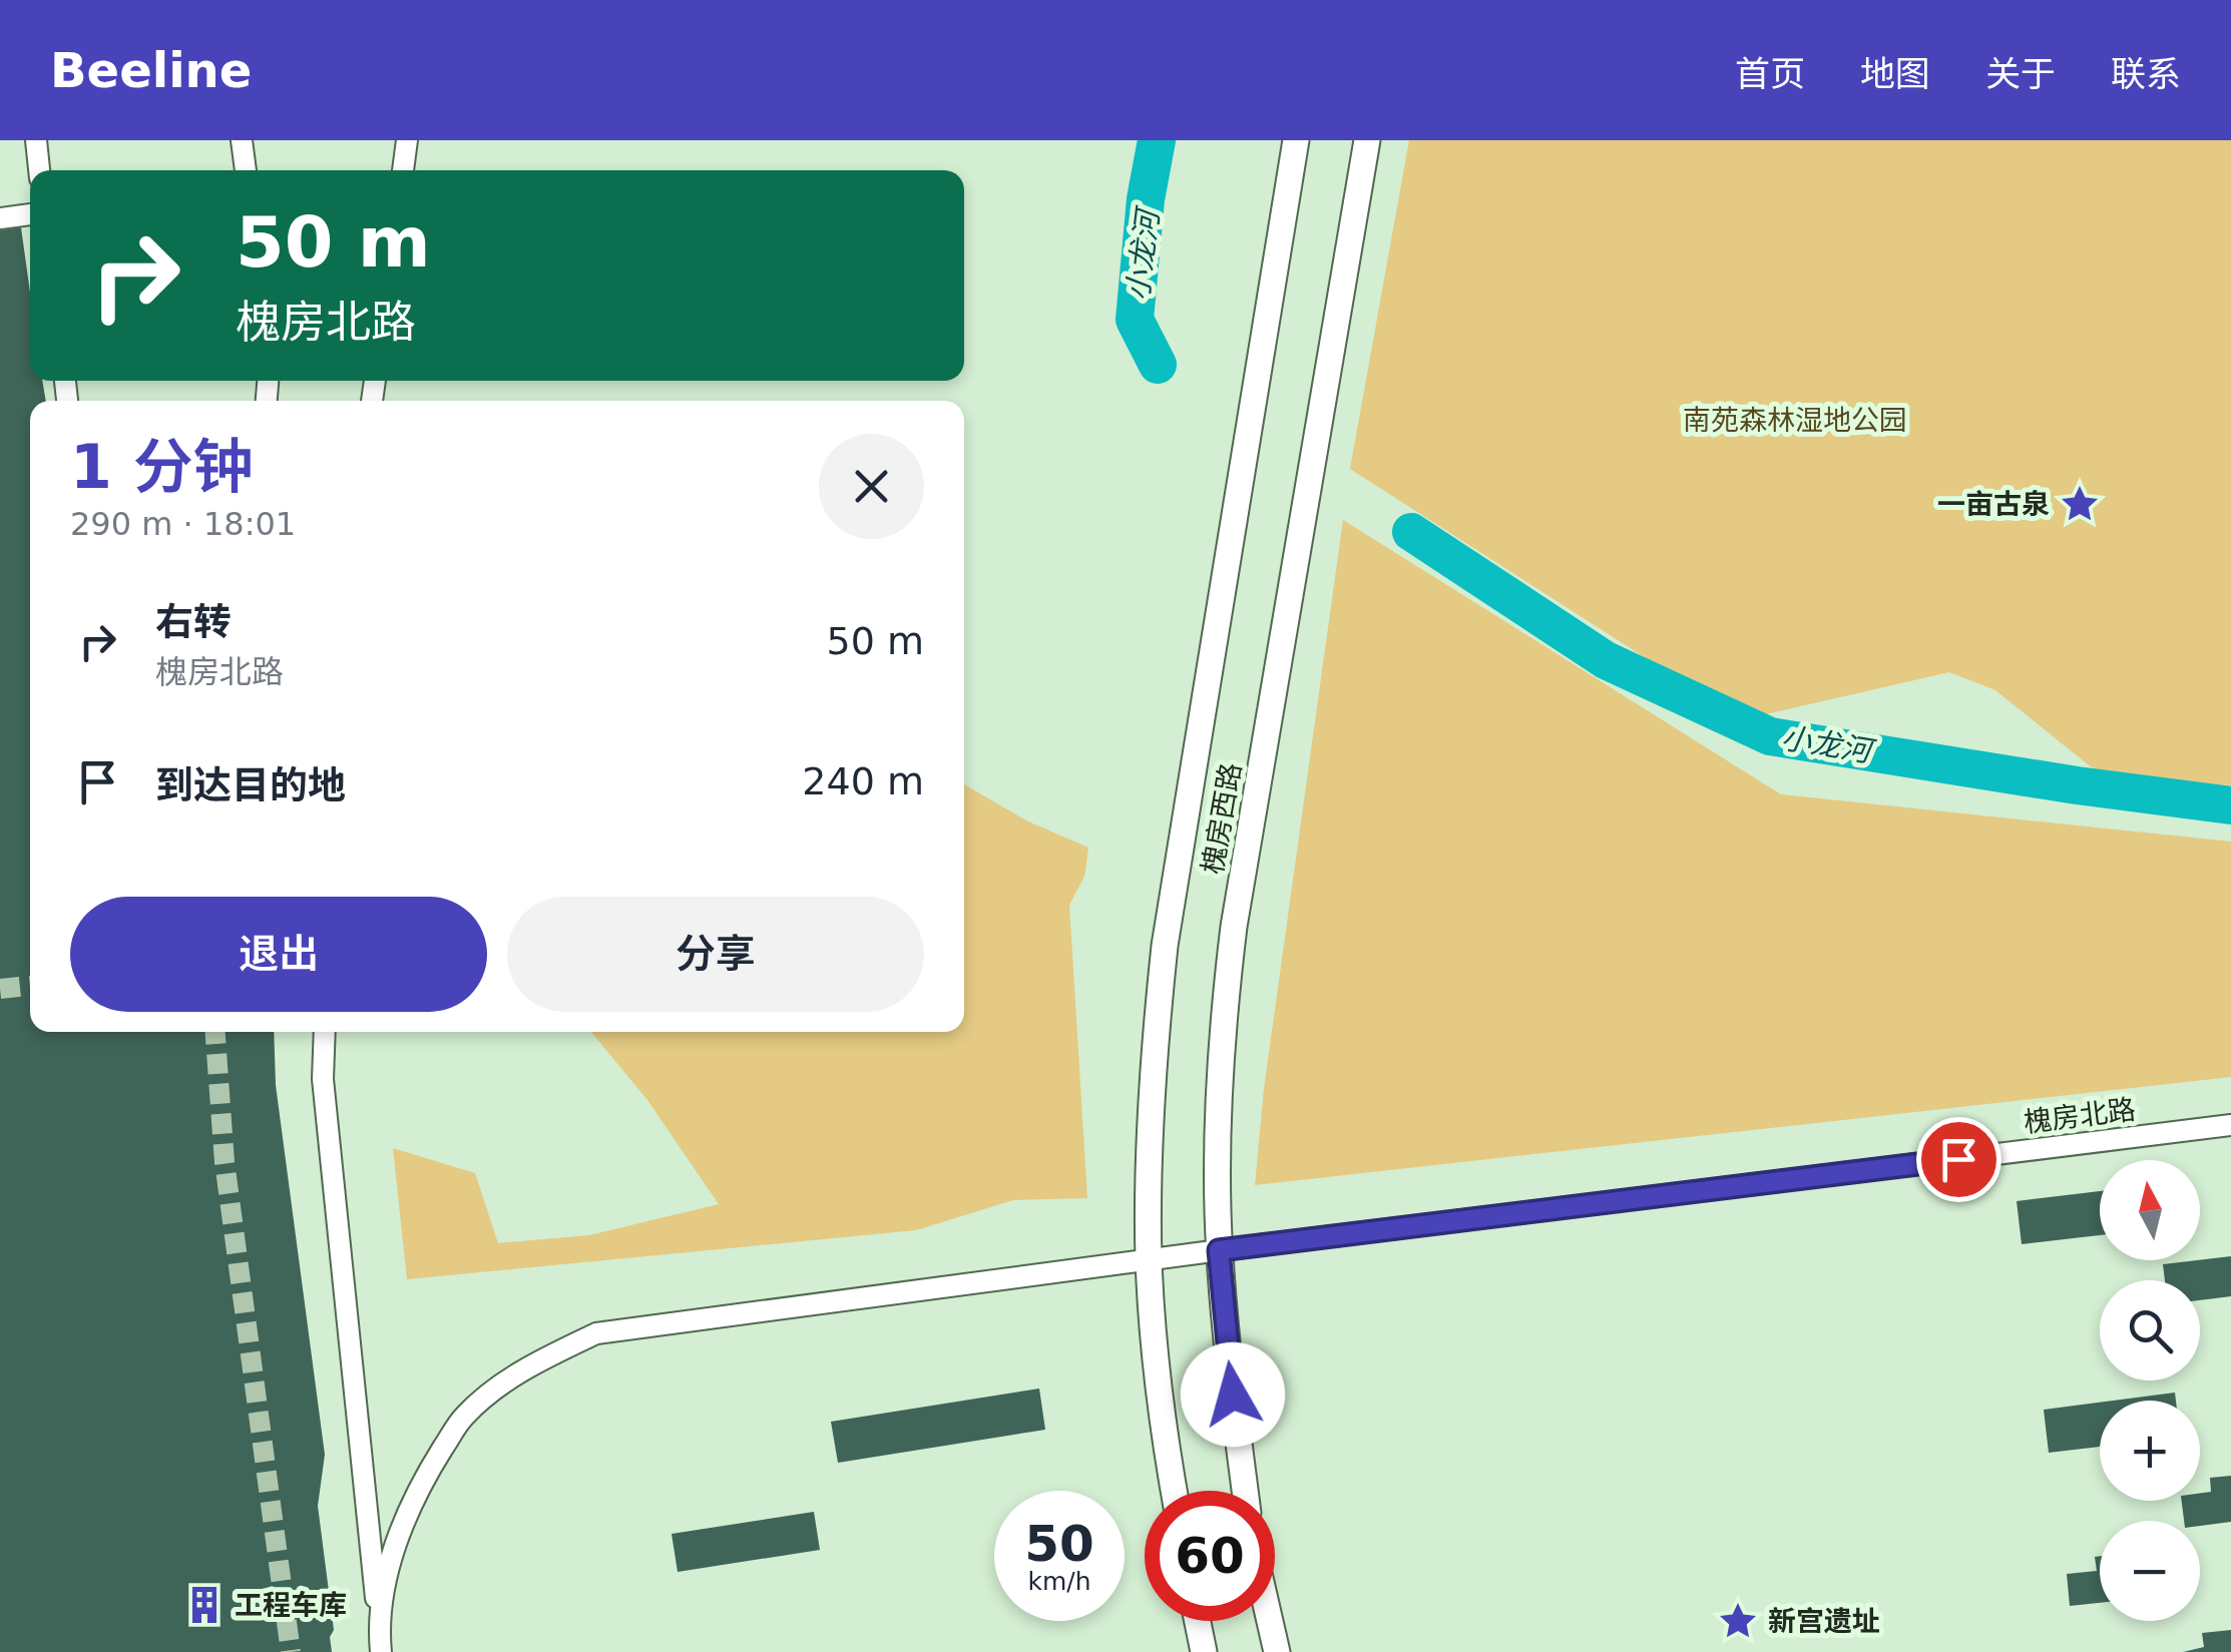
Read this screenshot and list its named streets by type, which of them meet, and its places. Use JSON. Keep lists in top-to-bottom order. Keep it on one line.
{"streets":{"main road":["槐房西路"],"street":["槐房北路"]},"crossings":[["槐房西路","槐房北路"]],"water":["小龙河"],"parks":["南苑森林湿地公园"],"places":{"place":["一亩古泉","新宫遗址"],"building":["工程车库"]},"north":"top","page":{"header":"Beeline","nav":["首页","地图","关于","联系"],"turn":["50 m","槐房北路"],"heading":["1 分钟","290 m · 18:01"],"list":[{"name":"右转","note":"槐房北路","value":"50 m"},{"name":"到达目的地","value":"240 m"}],"buttons":["退出","分享"],"map_buttons":["+","−"],"speed":"50 km/h","limit":"60"}}
